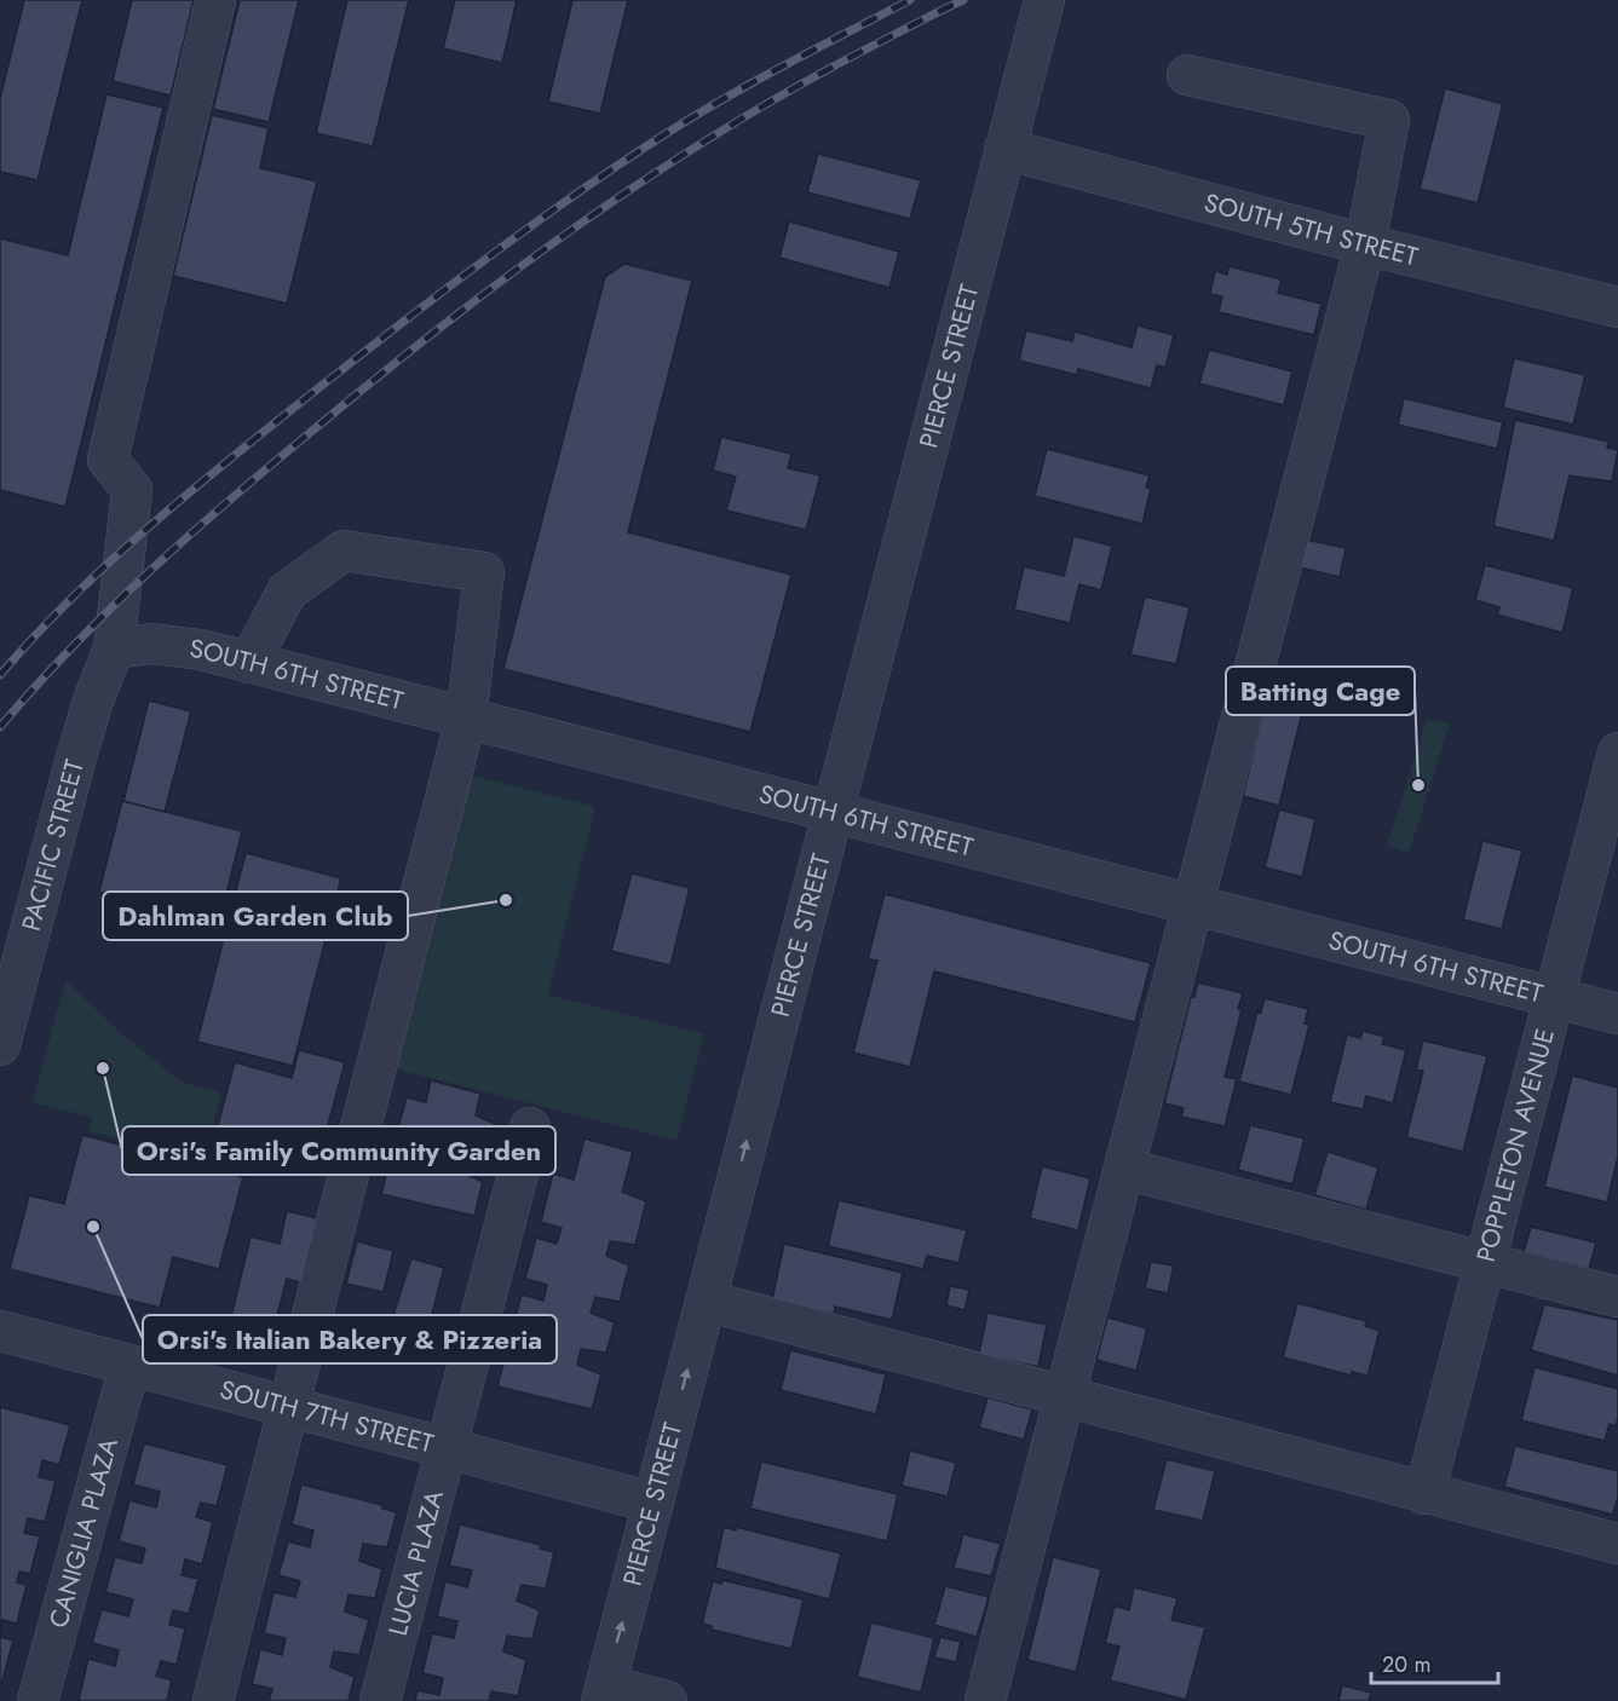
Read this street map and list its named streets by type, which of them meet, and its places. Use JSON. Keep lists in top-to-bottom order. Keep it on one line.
{"streets":{"street":["SOUTH 5TH STREET","PIERCE STREET","SOUTH 6TH STREET","PACIFIC STREET","POPPLETON AVENUE","SOUTH 7TH STREET","CANIGLIA PLAZA","LUCIA PLAZA"]},"crossings":[["SOUTH 5TH STREET","PIERCE STREET"],["PIERCE STREET","SOUTH 6TH STREET"],["PIERCE STREET","SOUTH 7TH STREET"],["SOUTH 6TH STREET","PACIFIC STREET"],["SOUTH 6TH STREET","POPPLETON AVENUE"],["SOUTH 7TH STREET","CANIGLIA PLAZA"],["SOUTH 7TH STREET","LUCIA PLAZA"]],"one_way":["PIERCE STREET"],"places":["Batting Cage","Dahlman Garden Club","Orsi's Family Community Garden","Orsi's Italian Bakery & Pizzeria"],"scale_bar":"20 m"}
